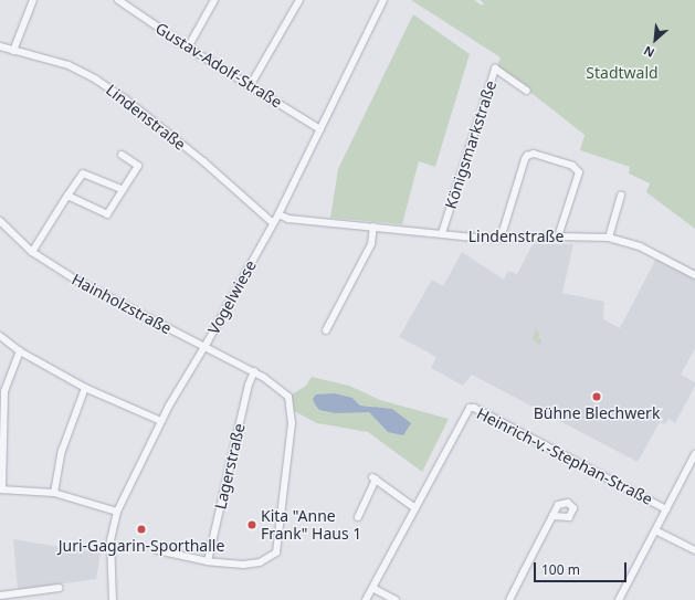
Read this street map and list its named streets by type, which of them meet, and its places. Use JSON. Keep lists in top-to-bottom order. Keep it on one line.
{"streets":{"street":["Gustav-Adolf-Straße","Lindenstraße","Königsmarkstraße","Vogelwiese","Hainholzstraße","Heinrich-v.-Stephan-Straße","Lagerstraße"]},"crossings":[["Gustav-Adolf-Straße","Vogelwiese"],["Lindenstraße","Königsmarkstraße"],["Lindenstraße","Vogelwiese"],["Vogelwiese","Hainholzstraße"],["Hainholzstraße","Lagerstraße"]],"parks":["Stadtwald"],"places":["Bühne Blechwerk","Kita \"Anne Frank\" Haus 1","Juri-Gagarin-Sporthalle"],"scale_bar":"100 m","north":"bottom left"}
